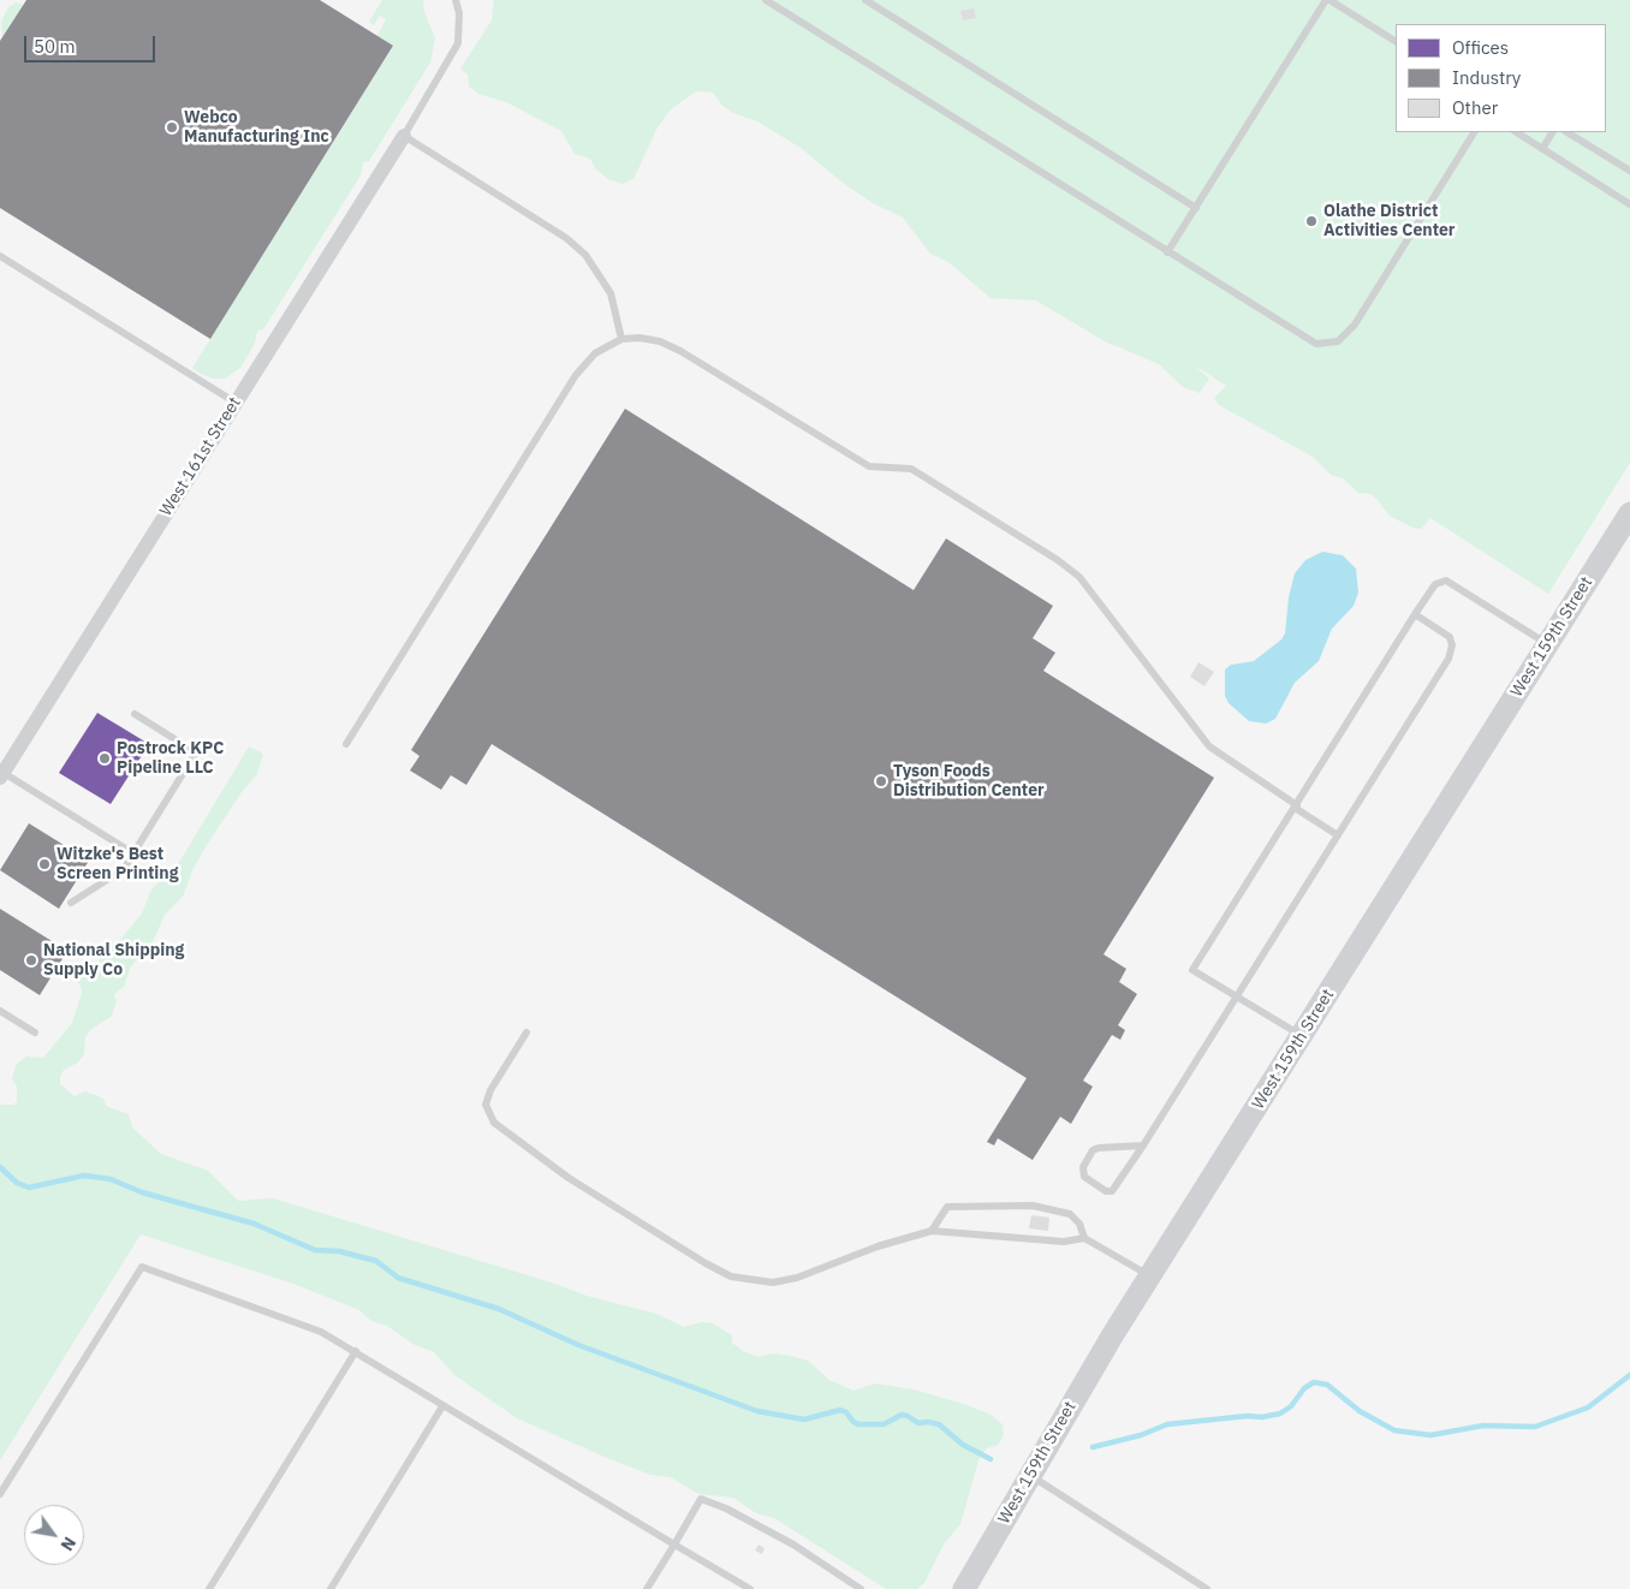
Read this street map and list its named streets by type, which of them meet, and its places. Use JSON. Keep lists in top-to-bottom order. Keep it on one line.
{"streets":{"street":["West 161st Street","West 159th Street"]},"places":["Webco Manufacturing Inc","Olathe District Activities Center","Postrock KPC Pipeline LLC","Tyson Foods Distribution Center","Witzke's Best Screen Printing","National Shipping Supply Co"],"legend":["Offices","Industry","Other"],"scale_bar":"50 m","north":"bottom right"}
